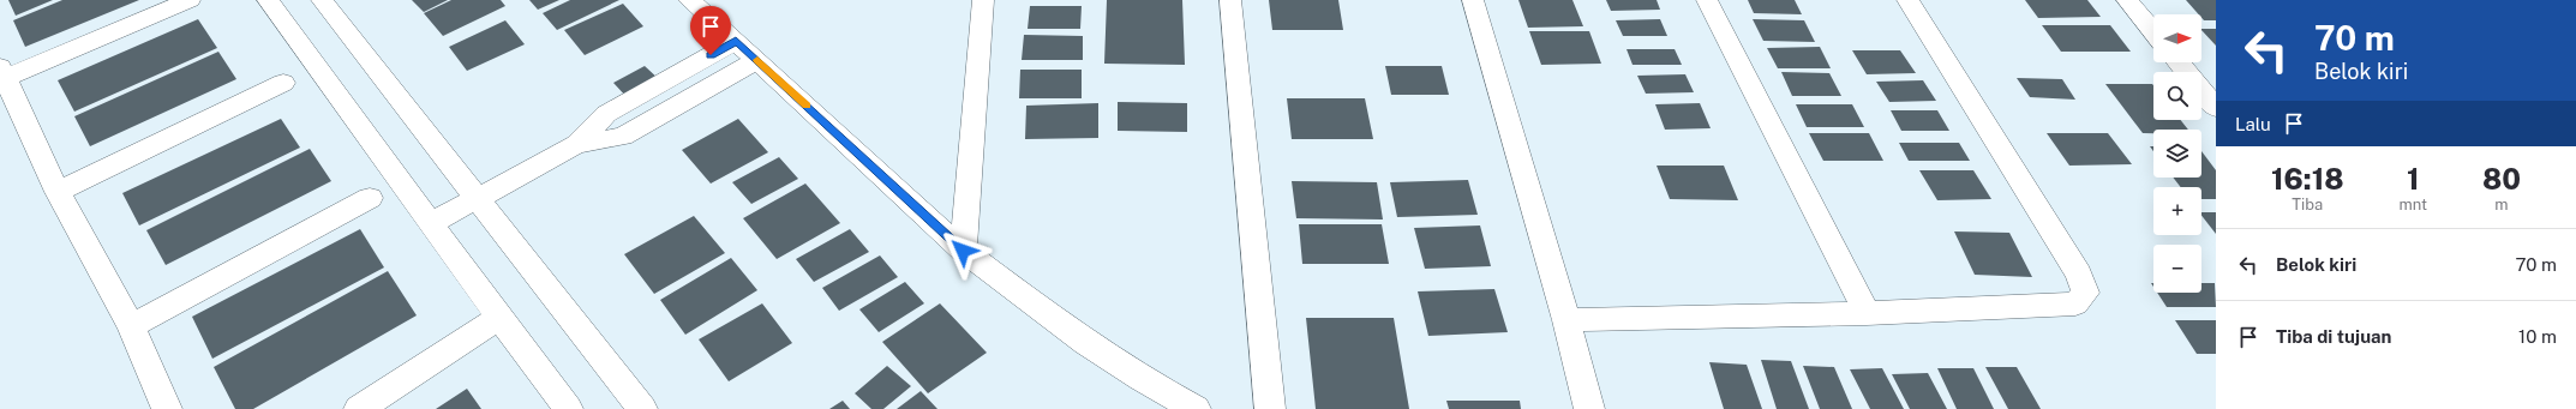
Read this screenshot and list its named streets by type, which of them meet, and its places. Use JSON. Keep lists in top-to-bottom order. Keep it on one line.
{"north":"right","page":{"turn":["70 m","Belok kiri"],"map_buttons":["+","−"],"then":"Lalu","eta":["16:18","Tiba","1","mnt","80","m"],"list":[{"name":"Belok kiri","value":"70 m"},{"name":"Tiba di tujuan","value":"10 m"}]}}
